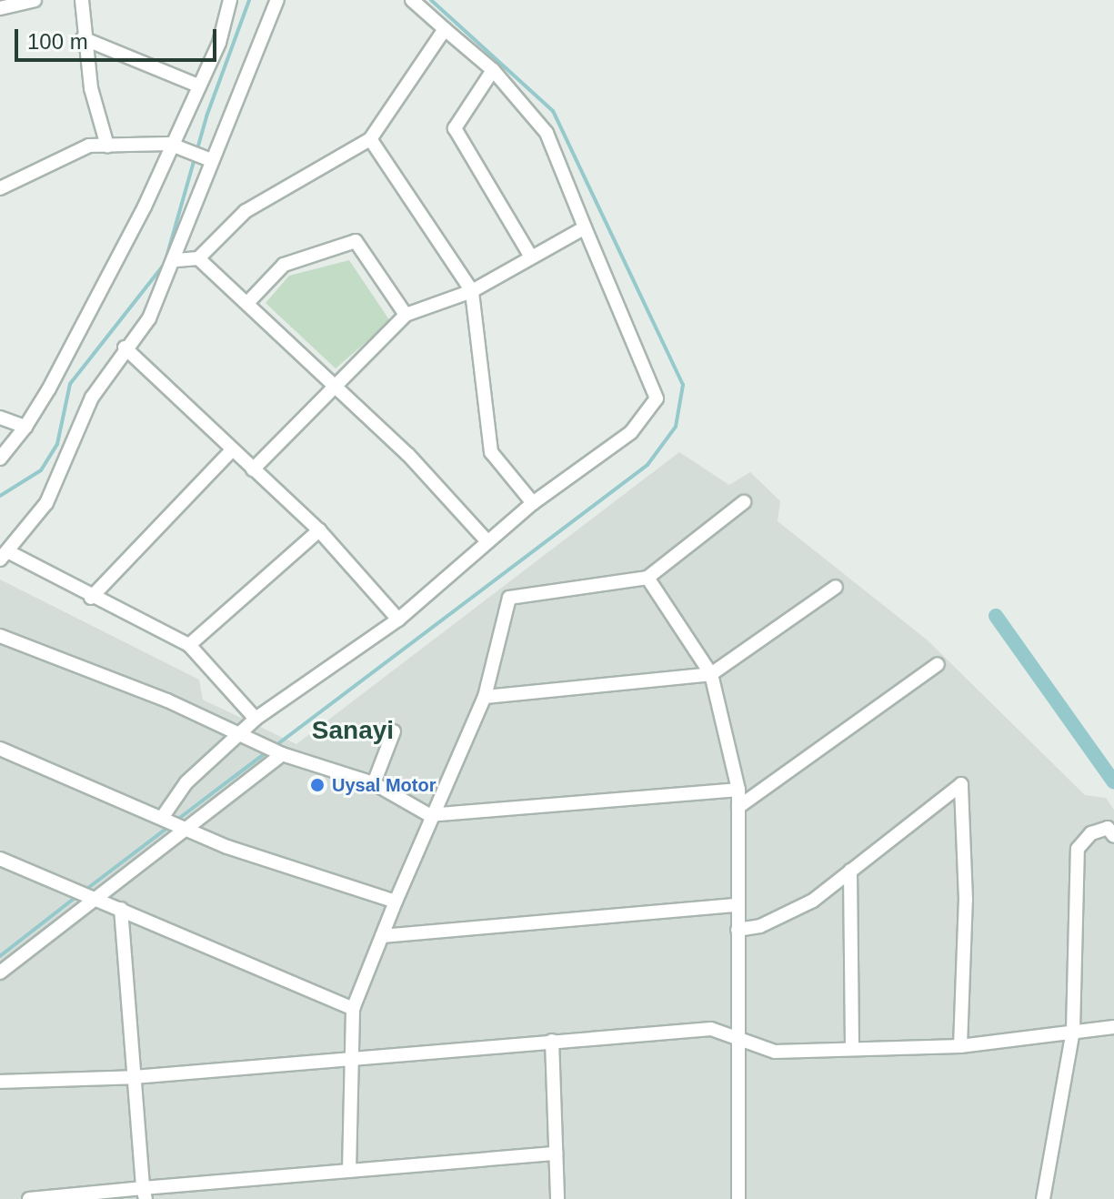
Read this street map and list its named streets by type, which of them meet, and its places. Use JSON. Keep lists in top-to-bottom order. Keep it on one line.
{"districts":["Sanayi"],"places":["Uysal Motor"],"scale_bar":"100 m"}
